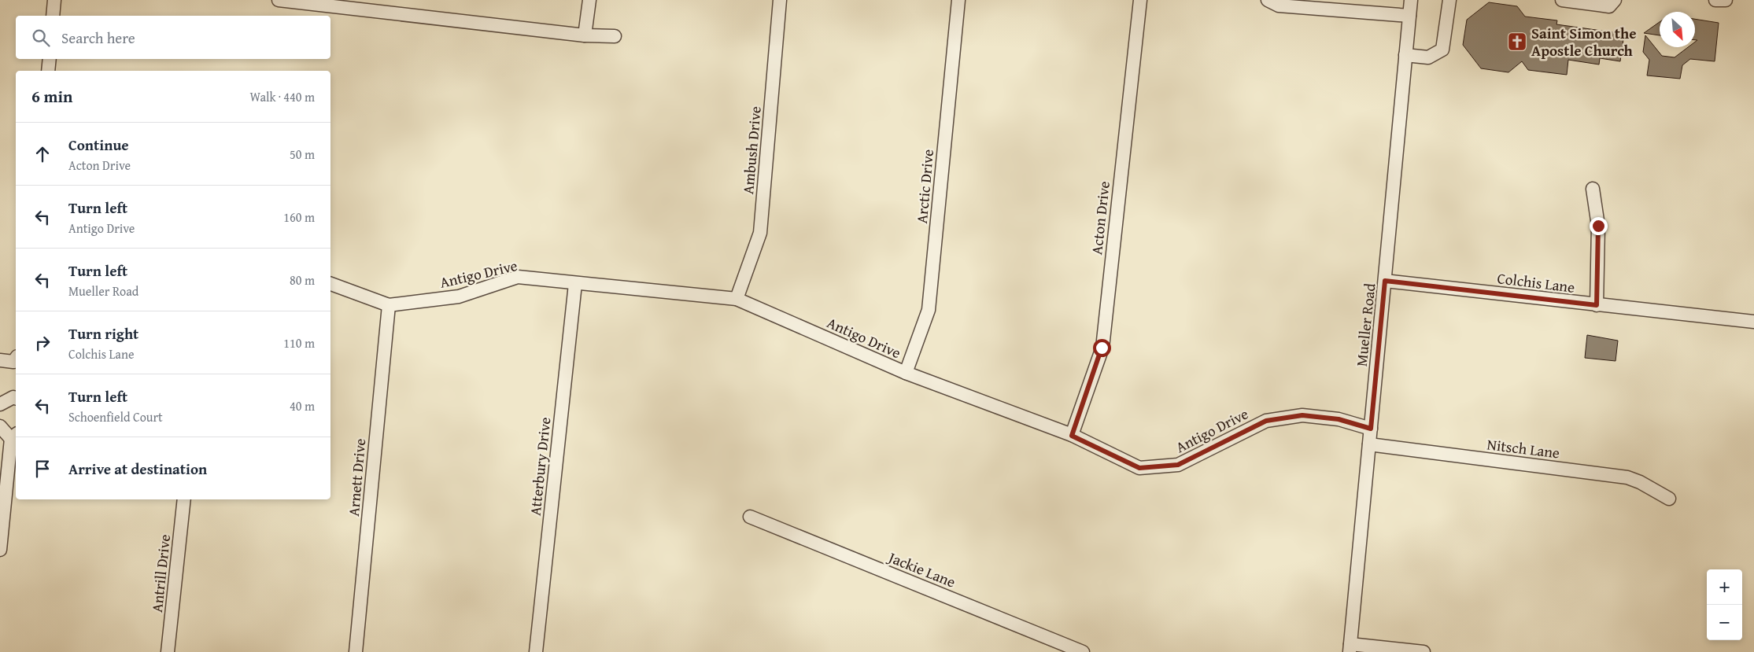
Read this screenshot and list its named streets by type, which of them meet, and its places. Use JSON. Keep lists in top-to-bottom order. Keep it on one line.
{"streets":{"street":["Ambush Drive","Arctic Drive","Acton Drive","Antigo Drive","Colchis Lane","Mueller Road","Nitsch Lane","Atterbury Drive","Arnett Drive","Jackie Lane","Antrill Drive"]},"crossings":[["Ambush Drive","Antigo Drive"],["Arctic Drive","Antigo Drive"],["Acton Drive","Antigo Drive"],["Antigo Drive","Mueller Road"],["Antigo Drive","Atterbury Drive"],["Antigo Drive","Arnett Drive"],["Colchis Lane","Mueller Road"],["Mueller Road","Nitsch Lane"]],"places":{"church":["Saint Simon the Apostle Church"]},"north":"bottom right","page":{"search":"Search here","heading":["6 min","Walk · 440 m"],"list":[["Continue","Acton Drive","50 m"],["Turn left","Antigo Drive","160 m"],["Turn left","Mueller Road","80 m"],["Turn right","Colchis Lane","110 m"],["Turn left","Schoenfield Court","40 m"],"Arrive at destination"],"map_buttons":["+","−"]}}
